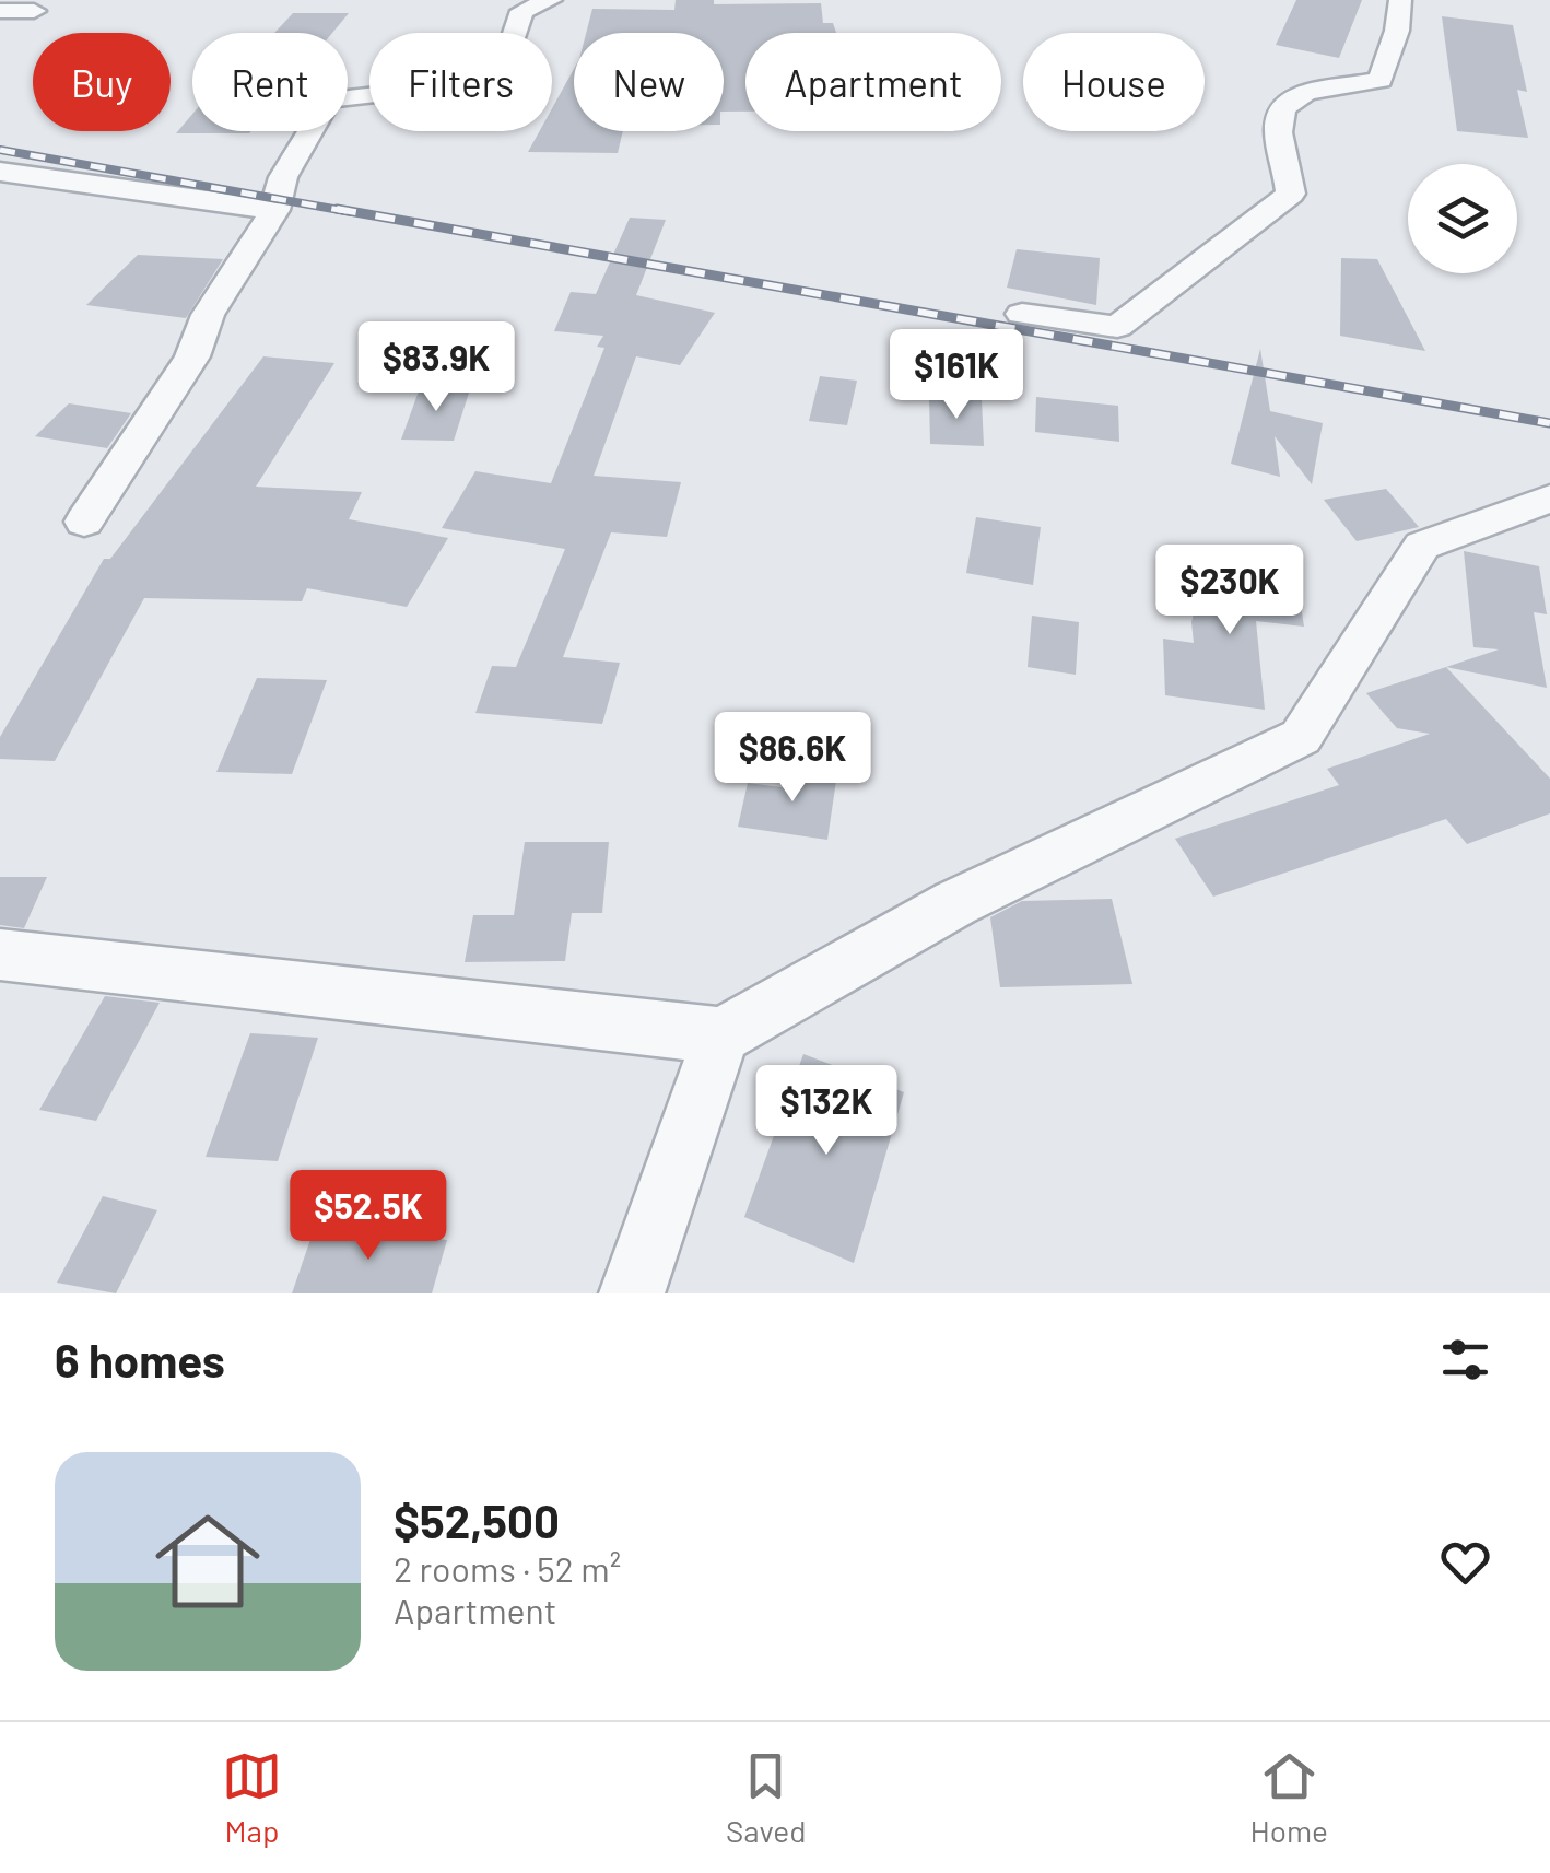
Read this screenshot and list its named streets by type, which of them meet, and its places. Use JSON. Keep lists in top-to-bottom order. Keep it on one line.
{"page":{"chip":["Buy","Rent","Filters","New","Apartment","House"],"price":["$83.9K","$161K","$230K","$86.6K","$132K","$52.5K"],"heading":"6 homes","list":[{"name":"$52,500","note":"2 rooms · 52 m² · Apartment"}],"tabs":["Map","Saved","Home"]}}
